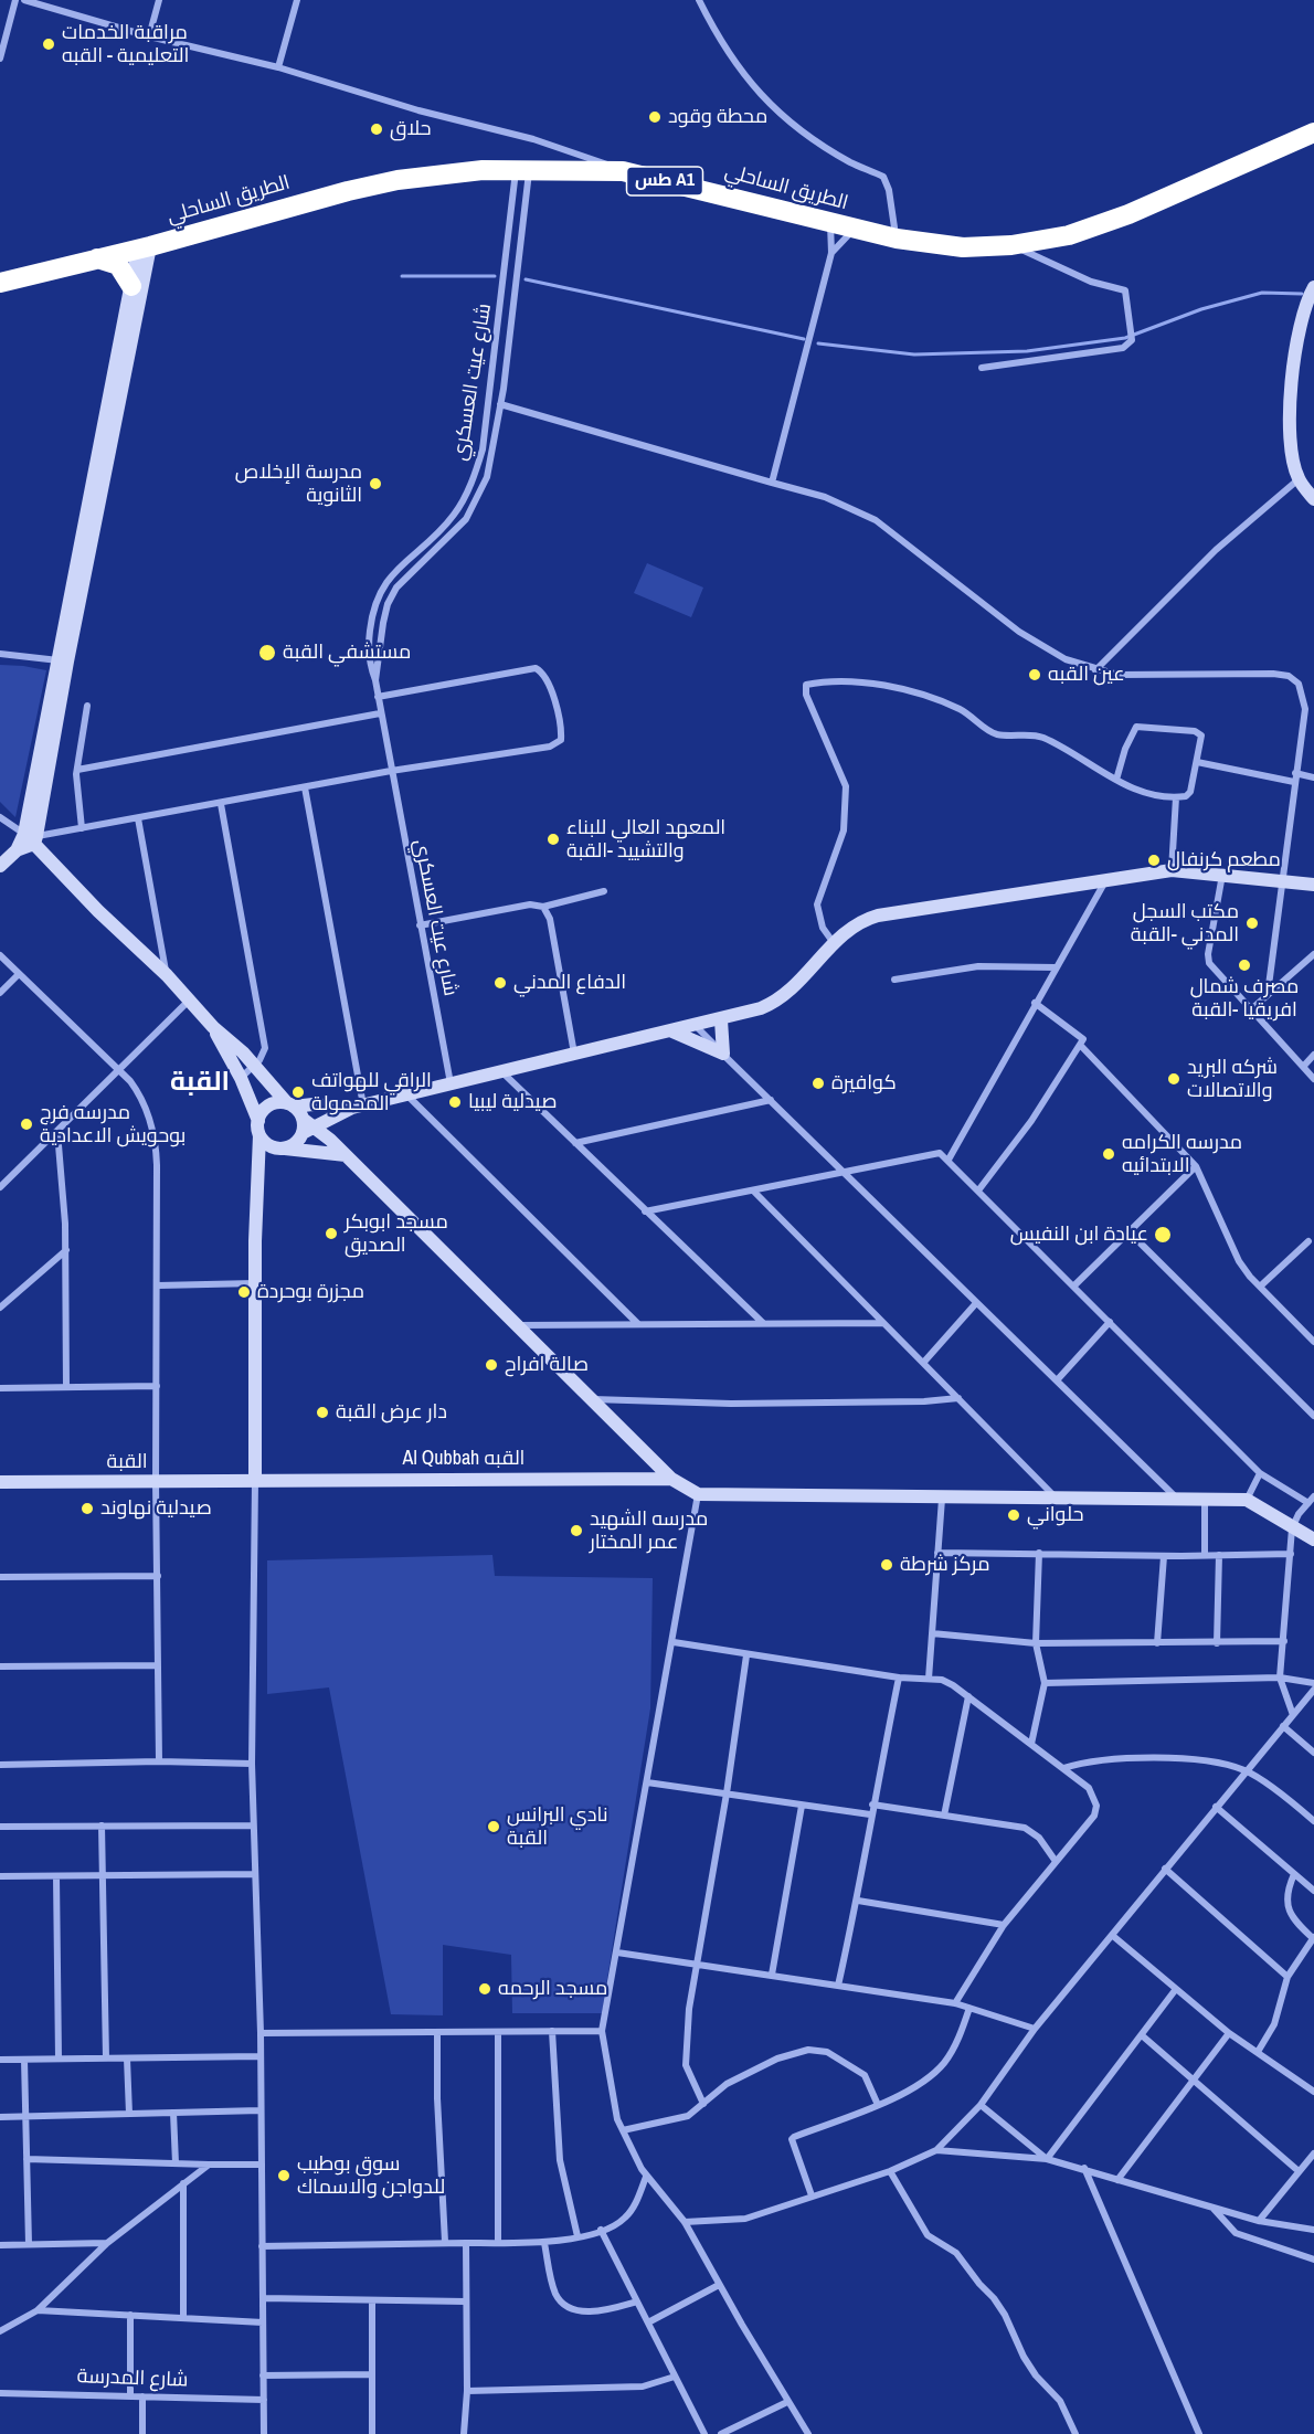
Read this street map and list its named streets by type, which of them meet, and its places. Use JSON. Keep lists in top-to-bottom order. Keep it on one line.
{"streets":{"highway":["طس A1","الطريق الساحلي"],"street":["شارع عيت العسكري","Al Qubbah القبه","القبة","شارع المدرسة"]},"crossings":[["الطريق الساحلي","شارع عيت العسكري"],["Al Qubbah القبه","القبة"]],"districts":["القبة"],"places":["مراقبة الخدمات التعليمية - القبه","محطة وقود","حلاق","مدرسة الإخلاص الثانوية","مستشفي القبة","عين القبه","المعهد العالي للبناء والتشييد -القبة","مطعم كرنفال","مكتب السجل المدني -القبة","مصرف شمال افريقيا -القبة","الدفاع المدني","شركه البريد والاتصالات","كوافيرة","الراقي للهواتف المحمولة","صيدلية ليبيا","مدرسه فرج بوحويش الاعدادية","مدرسه الكرامه الابتدائيه","مسجد ابوبكر الصديق","عيادة ابن النفيس","مجزرة بوحردة","صالة افراح","دار عرض القبة","صيدلية نهاوند","حلواني","مدرسه الشهيد عمر المختار","مركز شرطة","نادي البرانس القبة","مسجد الرحمه","سوق بوطيب للدواجن والاسماك"]}
